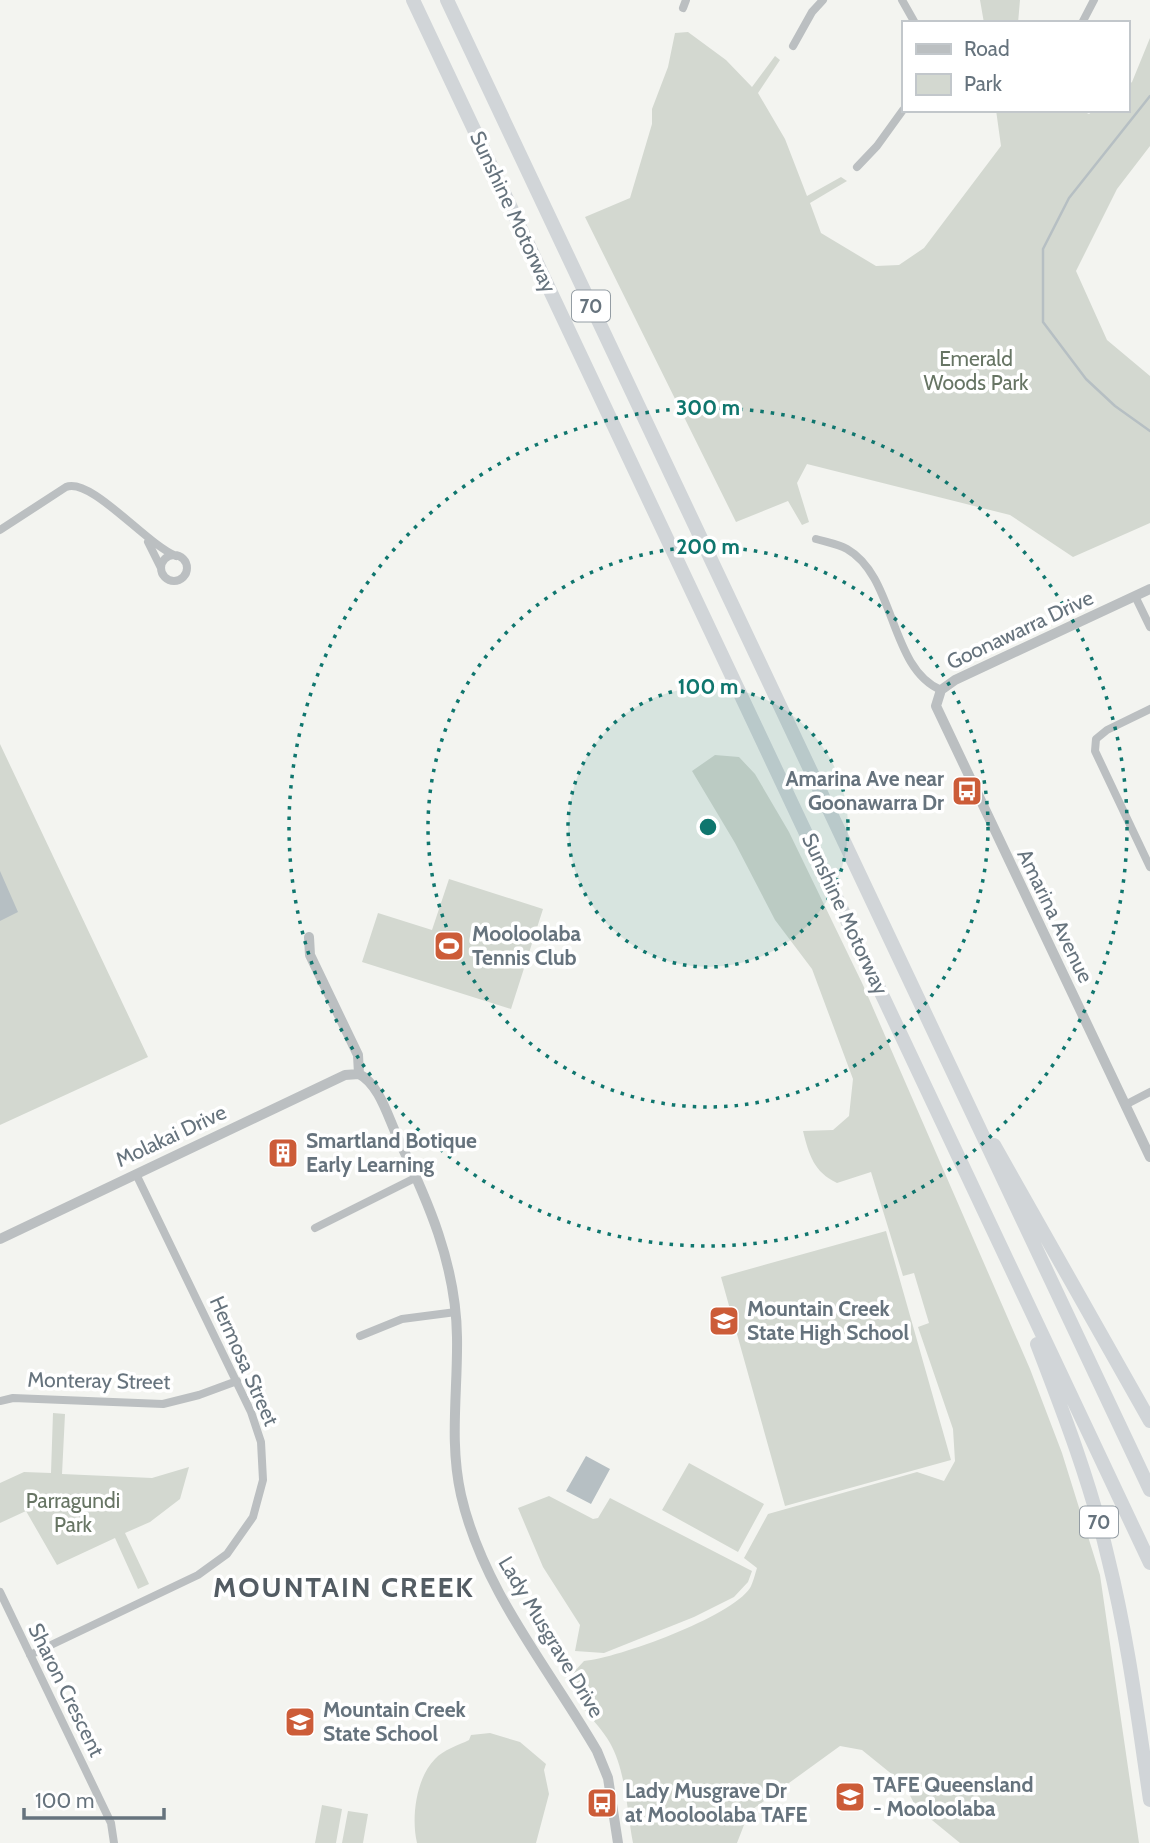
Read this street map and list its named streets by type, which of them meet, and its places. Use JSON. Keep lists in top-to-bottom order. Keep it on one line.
{"streets":{"highway":["Sunshine Motorway","70"],"street":["Goonawarra Drive","Amarina Avenue","Molakai Drive","Hermosa Street","Monteray Street","Lady Musgrave Drive","Sharon Crescent"]},"crossings":[["Sunshine Motorway","70"],["Goonawarra Drive","Amarina Avenue"],["Molakai Drive","Hermosa Street"],["Molakai Drive","Lady Musgrave Drive"],["Hermosa Street","Monteray Street"],["Hermosa Street","Sharon Crescent"]],"districts":["MOUNTAIN CREEK"],"parks":["Emerald Woods Park","Parragundi Park"],"places":{"bus stop":["Amarina Ave near Goonawarra Dr","Lady Musgrave Dr at Mooloolaba TAFE"],"sports":["Mooloolaba Tennis Club"],"building":["Smartland Botique Early Learning"],"school or university":["Mountain Creek State High School","Mountain Creek State School","TAFE Queensland - Mooloolaba"]},"legend":["Road","Park"],"scale_bar":"100 m","rings":["300 m","200 m","100 m"]}
